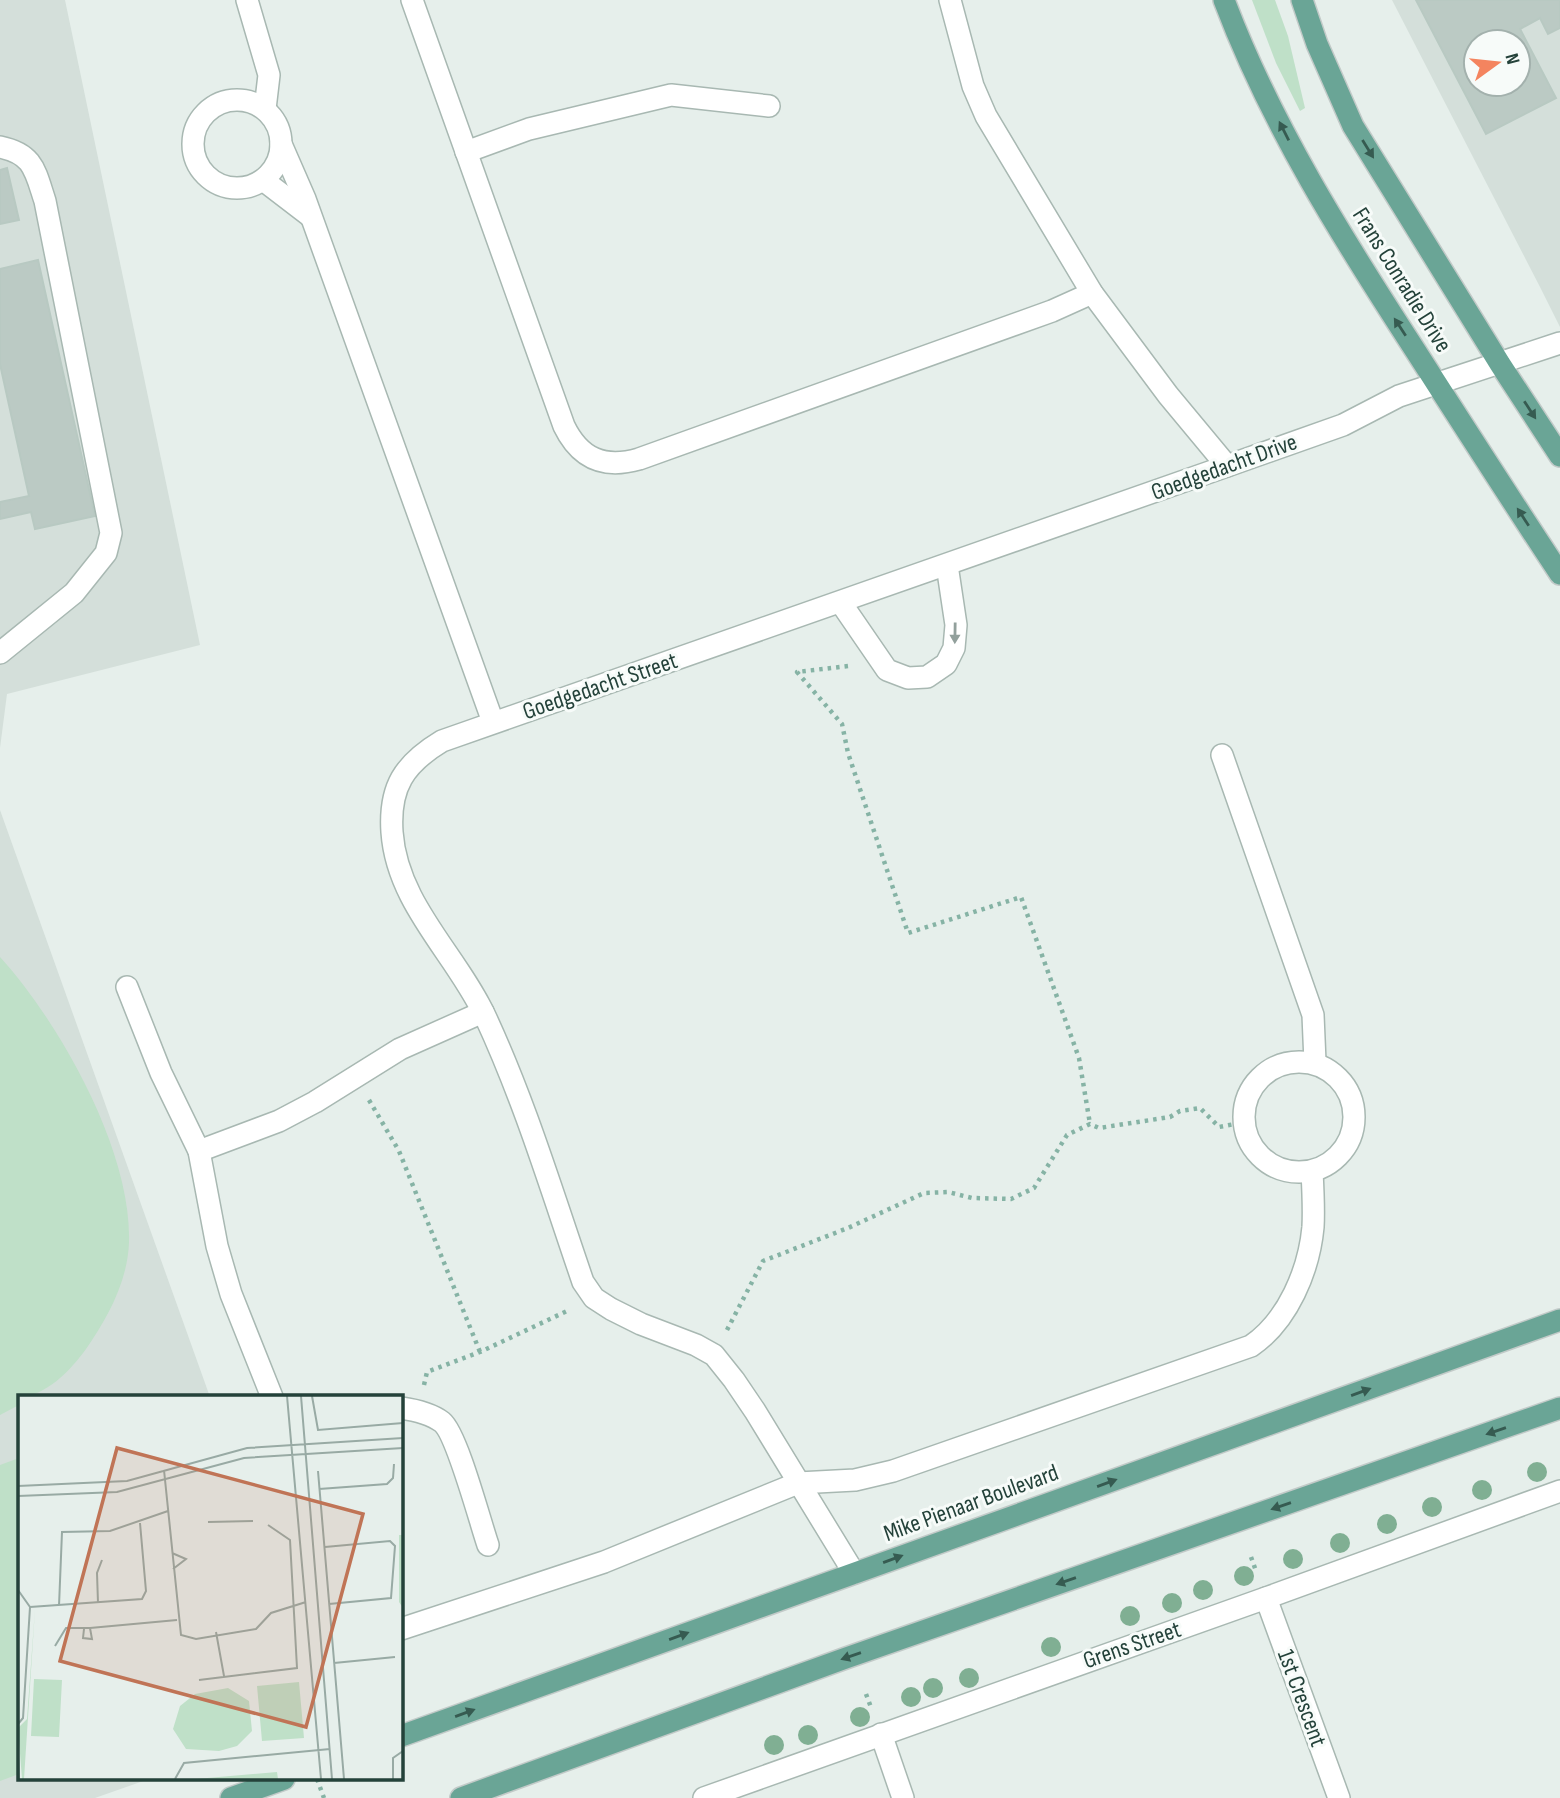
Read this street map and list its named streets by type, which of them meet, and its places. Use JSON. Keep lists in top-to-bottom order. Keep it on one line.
{"streets":{"main road":["Frans Conradie Drive","Mike Pienaar Boulevard"],"street":["Goedgedacht Drive","Goedgedacht Street","Grens Street","1st Crescent"]},"crossings":[["Frans Conradie Drive","Goedgedacht Drive"],["Goedgedacht Drive","Goedgedacht Street"],["Grens Street","1st Crescent"]],"north":"right"}
